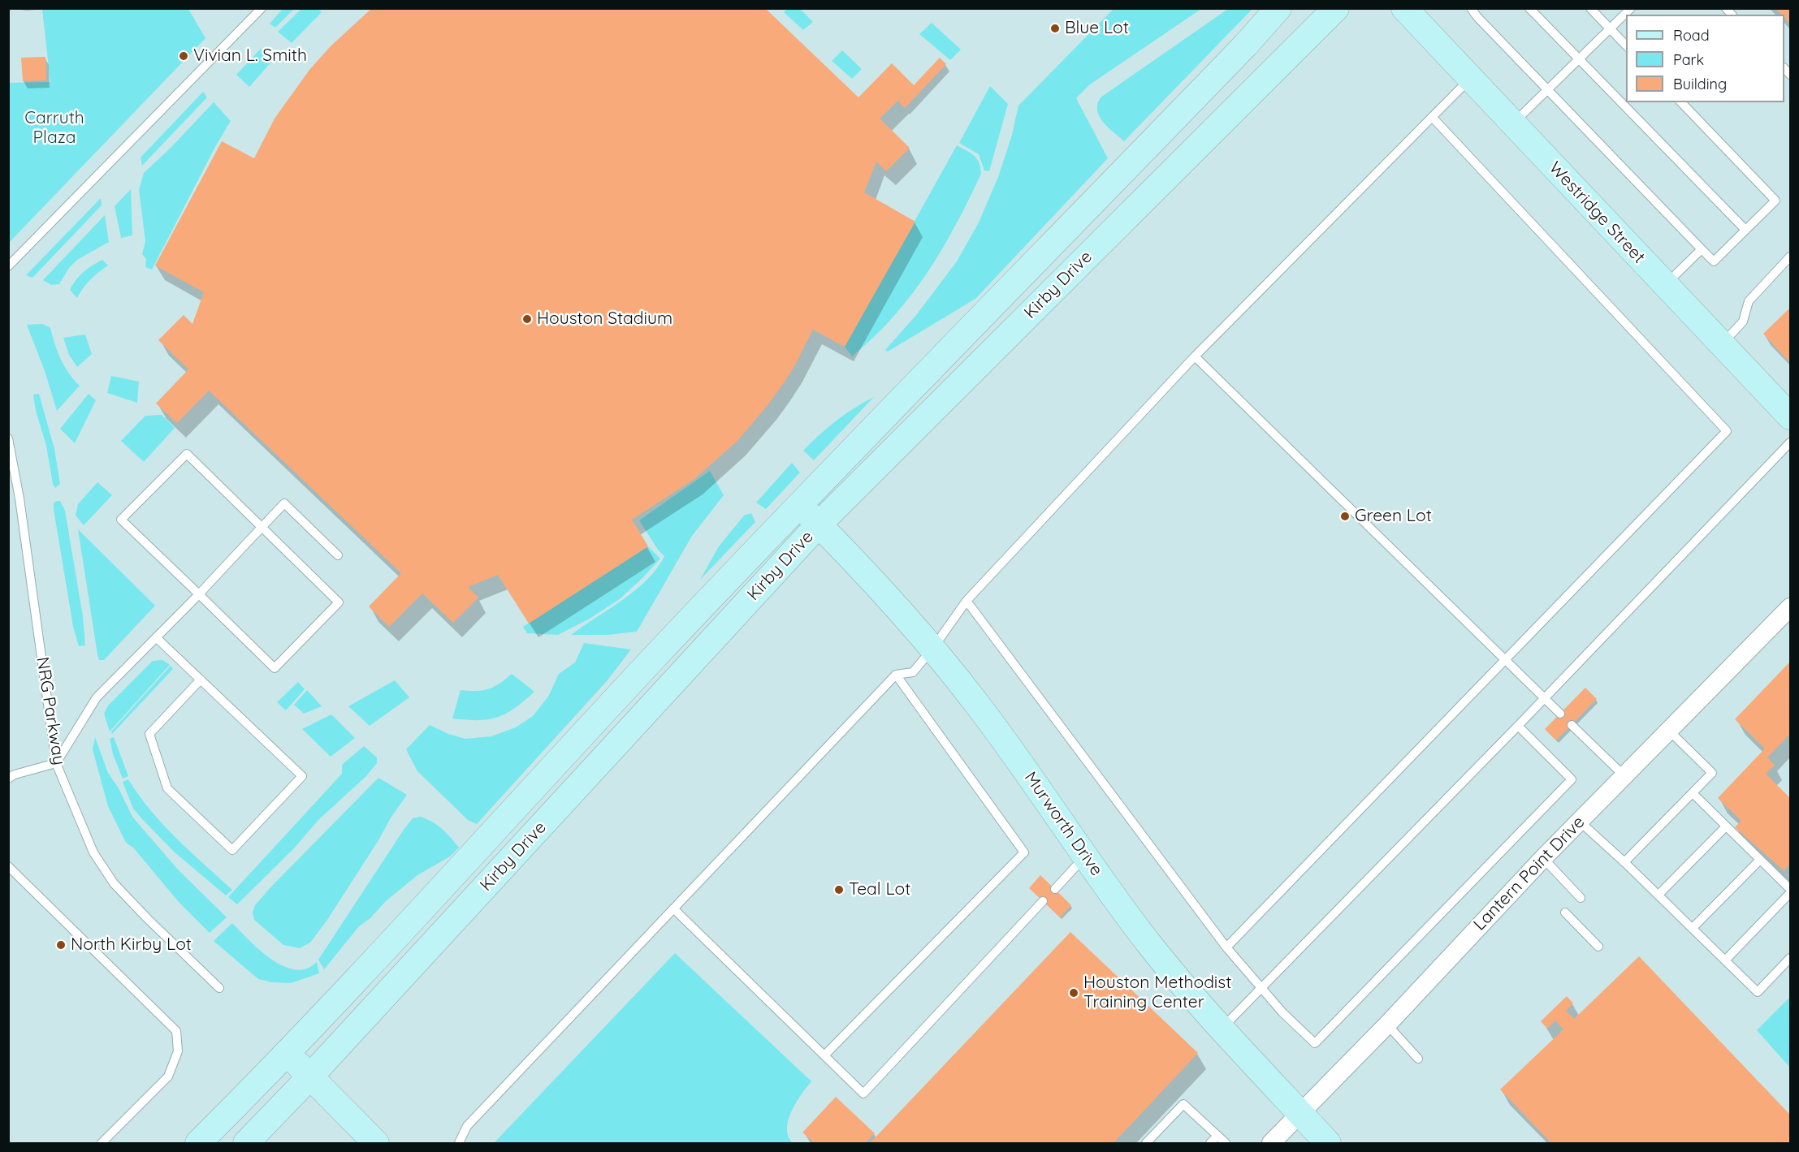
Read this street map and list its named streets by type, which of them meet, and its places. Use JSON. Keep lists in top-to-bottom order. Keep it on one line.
{"streets":{"main road":["Westridge Street","Kirby Drive","Murworth Drive"],"street":["Lantern Point Drive"],"lane":["NRG Parkway"]},"crossings":[["Kirby Drive","Murworth Drive"],["Murworth Drive","Lantern Point Drive"]],"parks":["Carruth Plaza"],"places":["Blue Lot","Vivian L. Smith","Houston Stadium","Green Lot","Teal Lot","North Kirby Lot","Houston Methodist Training Center"],"legend":["Road","Park","Building"]}
